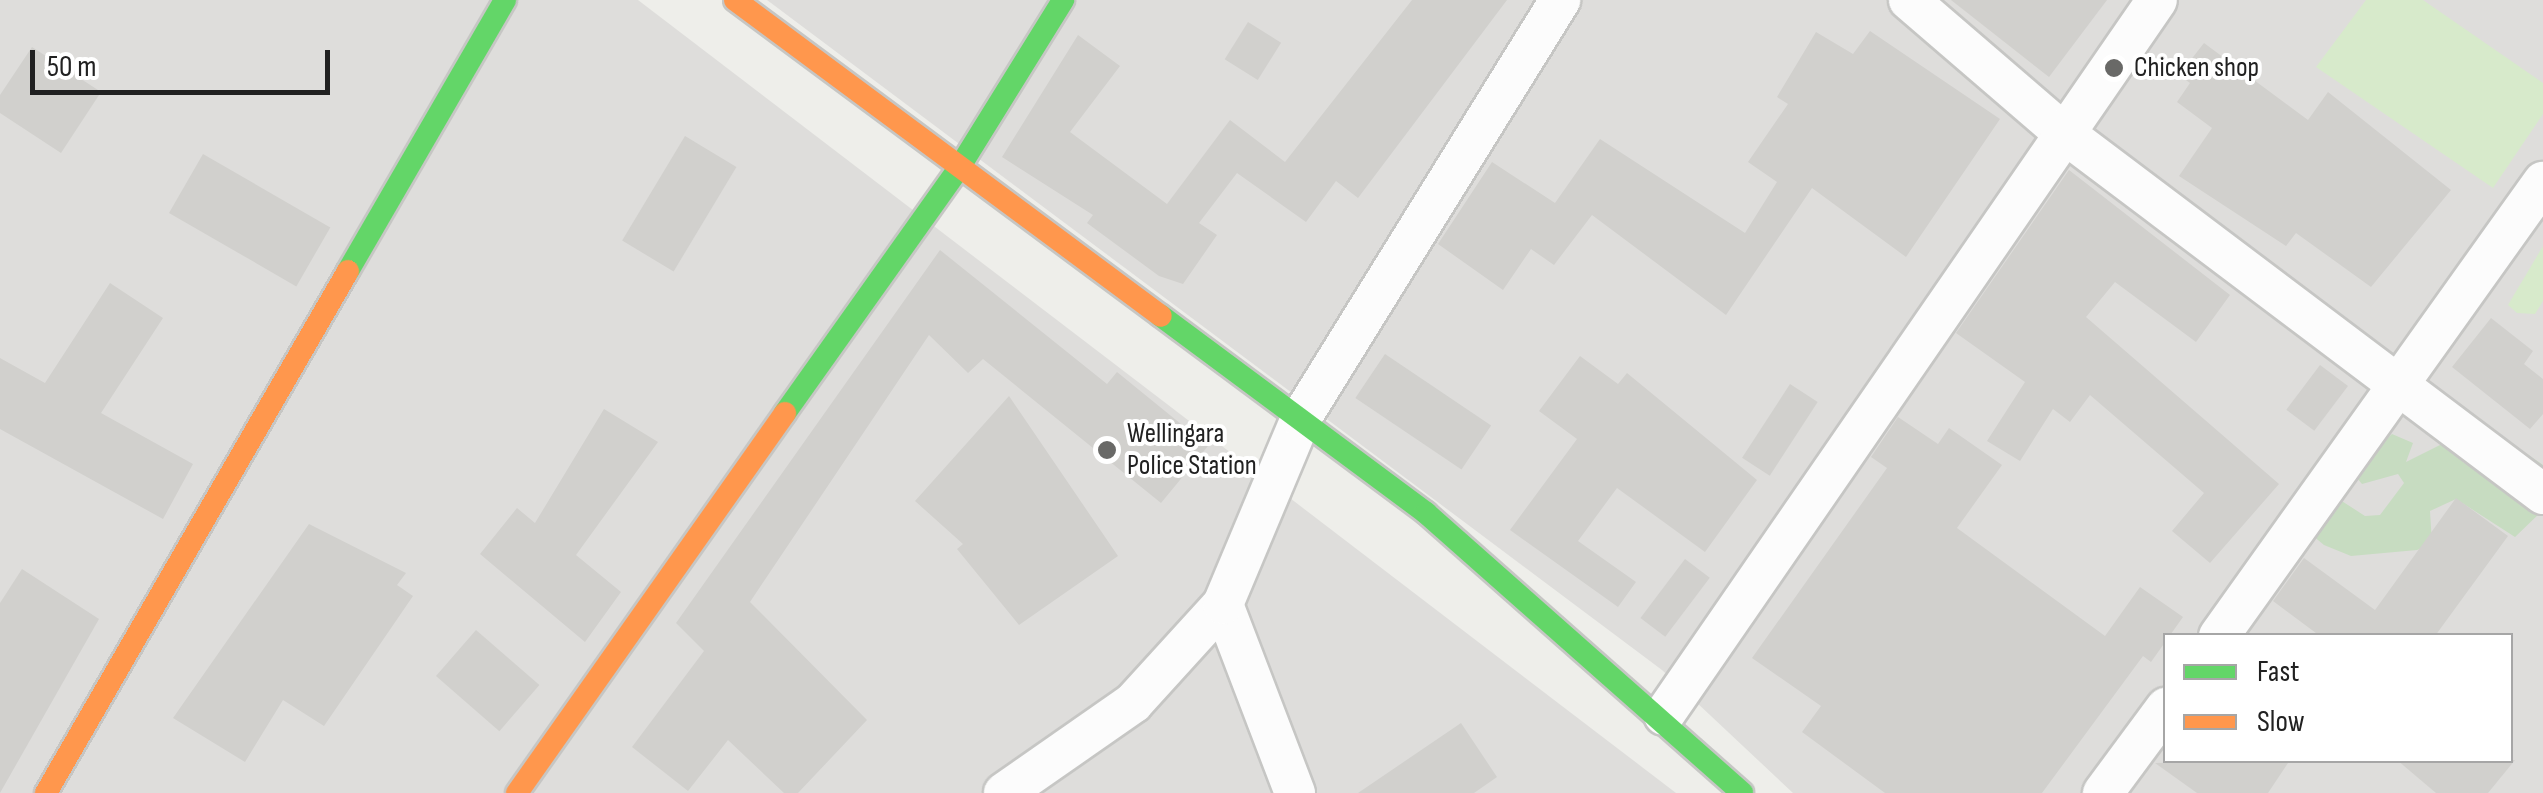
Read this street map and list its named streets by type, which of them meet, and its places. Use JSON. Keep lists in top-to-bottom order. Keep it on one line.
{"places":["Chicken shop","Wellingara Police Station"],"legend":["Fast","Slow"],"scale_bar":"50 m"}
